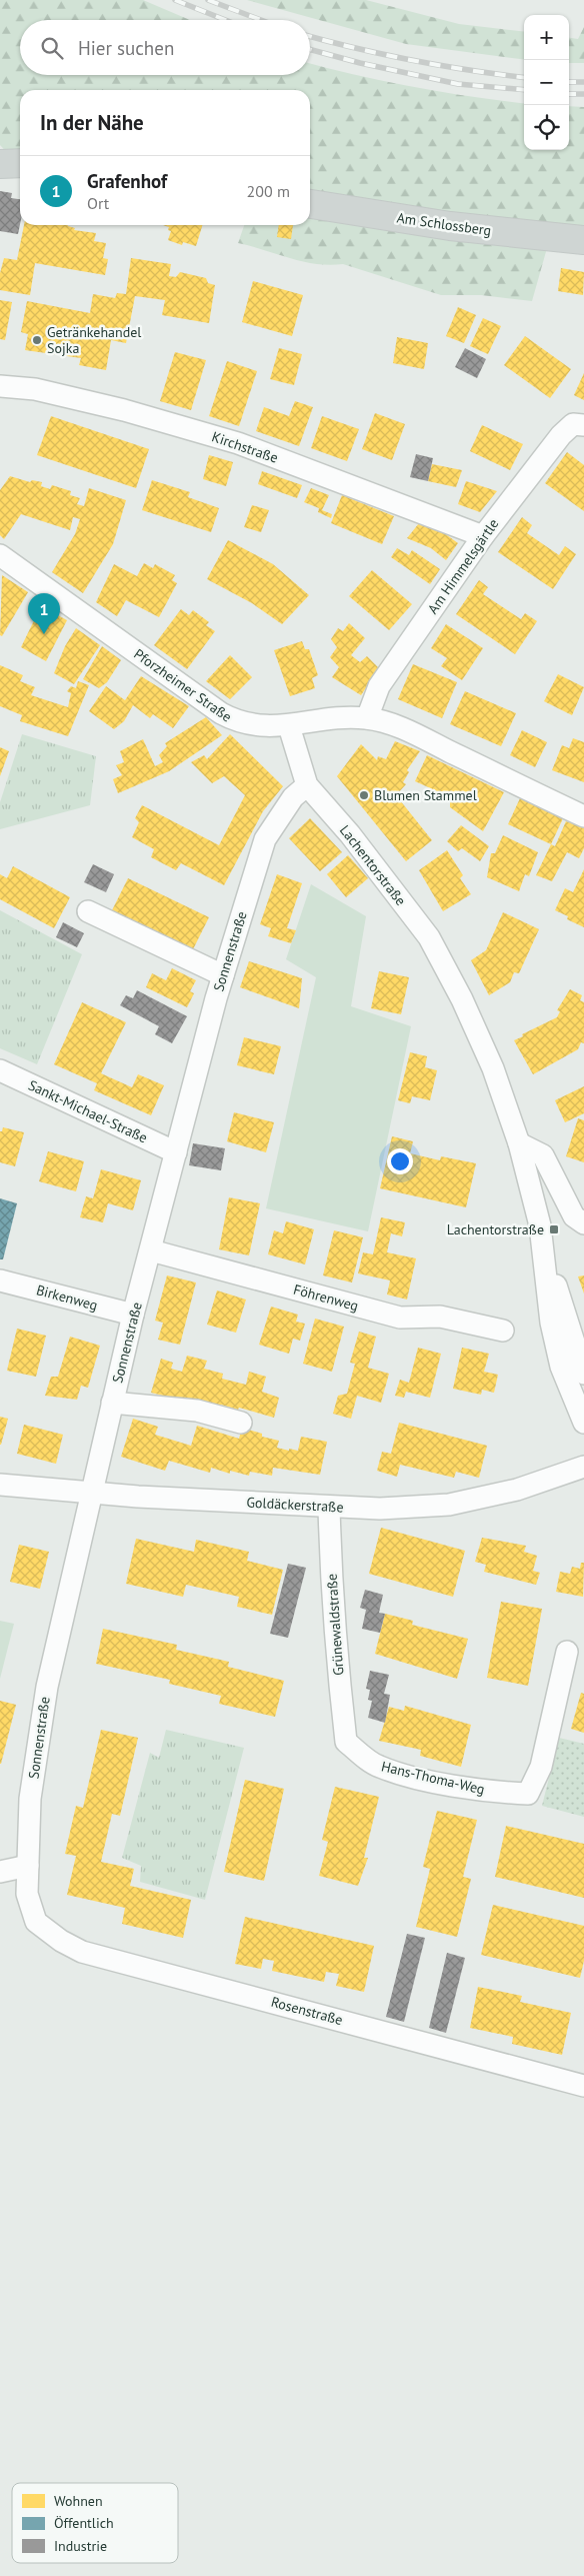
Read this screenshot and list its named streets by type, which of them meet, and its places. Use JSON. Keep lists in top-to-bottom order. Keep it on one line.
{"streets":{"main road":["Am Schlossberg"],"street":["Kirchstraße","Am Himmelsgärtle","Pforzheimer Straße","Lachentorstraße","Sonnenstraße","Sankt-Michael-Straße","Birkenweg","Föhrenweg","Goldäckerstraße","Grünewaldstraße","Hans-Thoma-Weg","Rosenstraße"]},"crossings":[["Kirchstraße","Am Himmelsgärtle"],["Am Himmelsgärtle","Pforzheimer Straße"],["Pforzheimer Straße","Lachentorstraße"],["Lachentorstraße","Sonnenstraße"],["Sonnenstraße","Sankt-Michael-Straße"],["Sonnenstraße","Birkenweg"],["Sonnenstraße","Föhrenweg"],["Sonnenstraße","Goldäckerstraße"],["Sonnenstraße","Rosenstraße"],["Goldäckerstraße","Grünewaldstraße"],["Grünewaldstraße","Hans-Thoma-Weg"]],"places":{"other":["Getränkehandel Sojka","Blumen Stammel"],"transit":["Lachentorstraße"]},"legend":["Wohnen","Öffentlich","Industrie"],"page":{"map_buttons":["+","−"],"search":"Hier suchen","heading":"In der Nähe","list":[{"mark":"1","name":"Grafenhof","note":"Ort","value":"200 m"}],"pins":"1"}}
